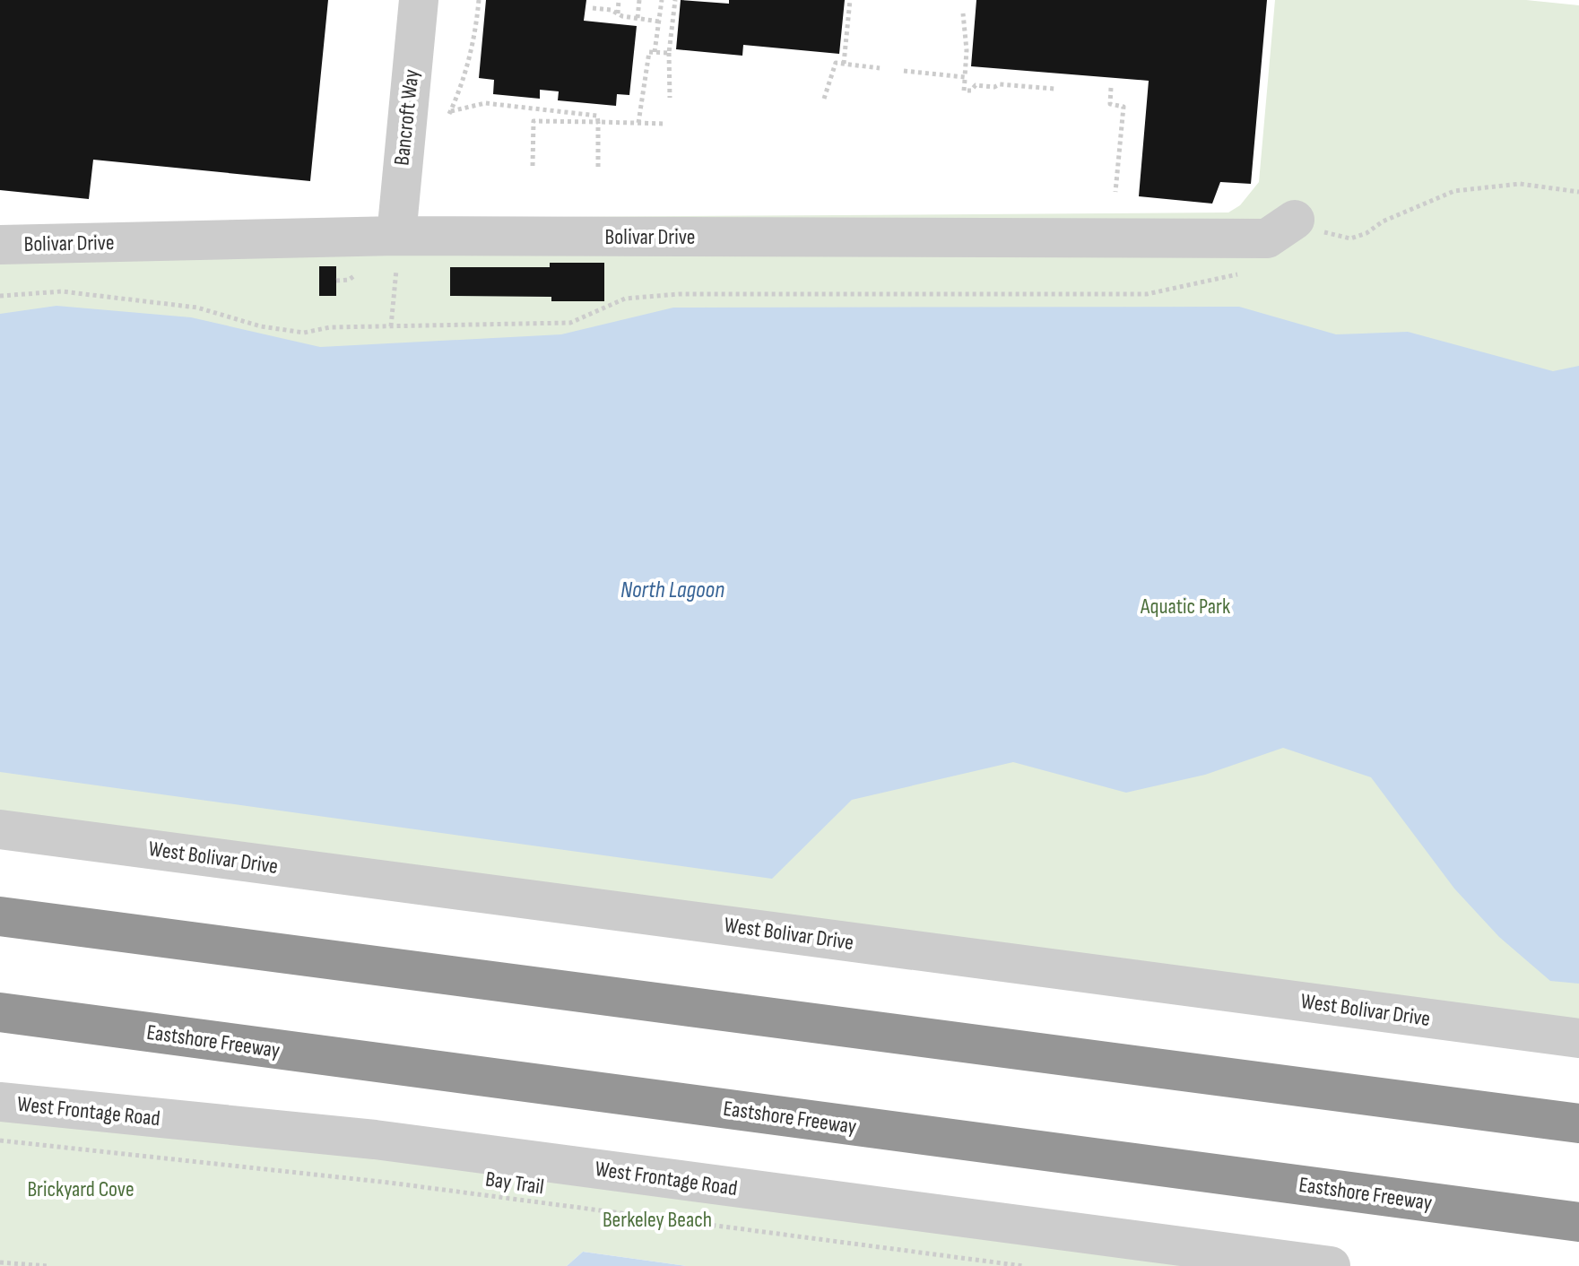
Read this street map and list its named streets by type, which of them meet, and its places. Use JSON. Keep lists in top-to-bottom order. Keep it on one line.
{"streets":{"highway":["Eastshore Freeway"],"street":["Bancroft Way","Bolivar Drive","West Bolivar Drive","West Frontage Road"],"path":["Bay Trail"]},"crossings":[["Bancroft Way","Bolivar Drive"]],"water":["North Lagoon"],"parks":["Aquatic Park","Brickyard Cove","Berkeley Beach"]}
